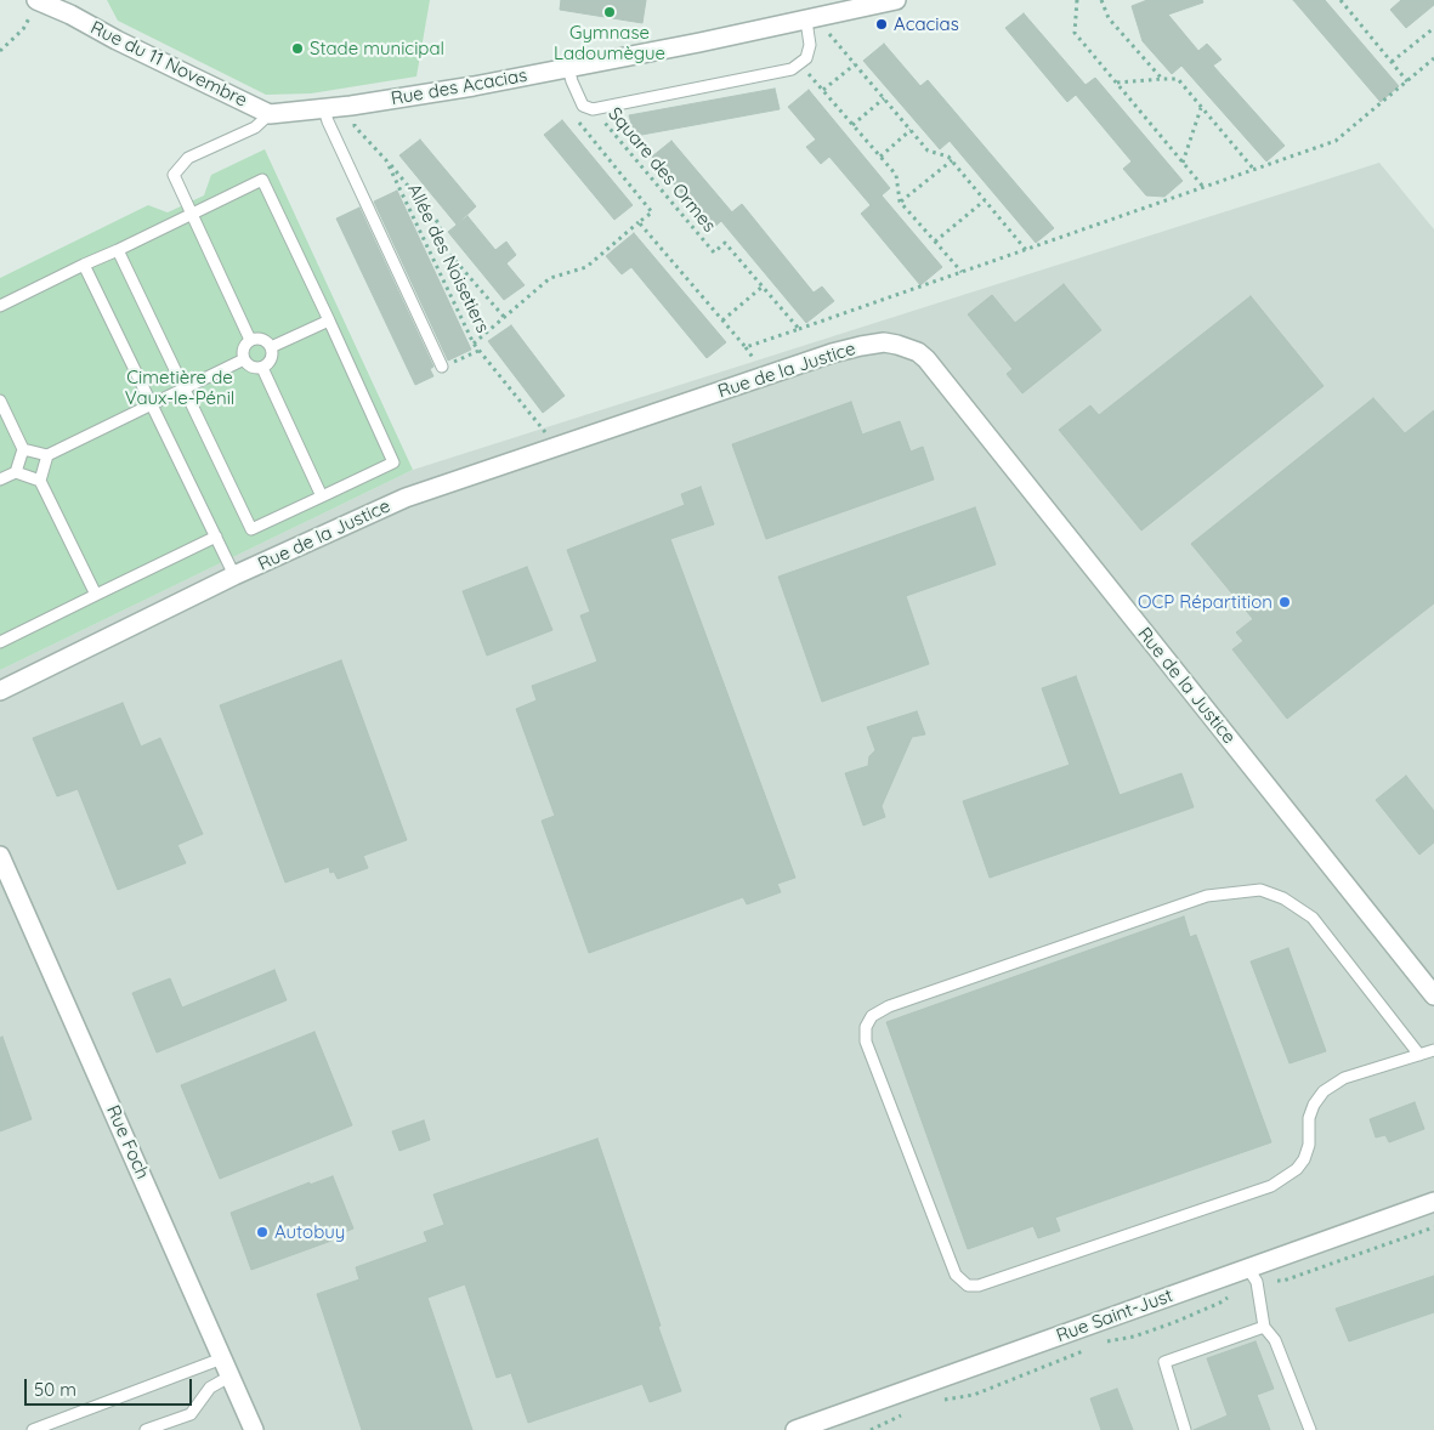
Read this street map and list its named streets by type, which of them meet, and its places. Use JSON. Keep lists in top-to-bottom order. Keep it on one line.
{"streets":{"street":["Rue du 11 Novembre","Rue des Acacias","Rue de la Justice","Rue Foch","Rue Saint-Just"],"path":["Square des Ormes","Allée des Noisetiers"]},"crossings":[["Rue du 11 Novembre","Rue des Acacias"],["Rue des Acacias","Allée des Noisetiers"],["Allée des Noisetiers","Rue de la Justice"]],"parks":["Cimetière de Vaux-le-Pénil"],"places":["Gymnase Ladoumègue","Acacias","Stade municipal","OCP Répartition","Autobuy"],"scale_bar":"50 m"}
